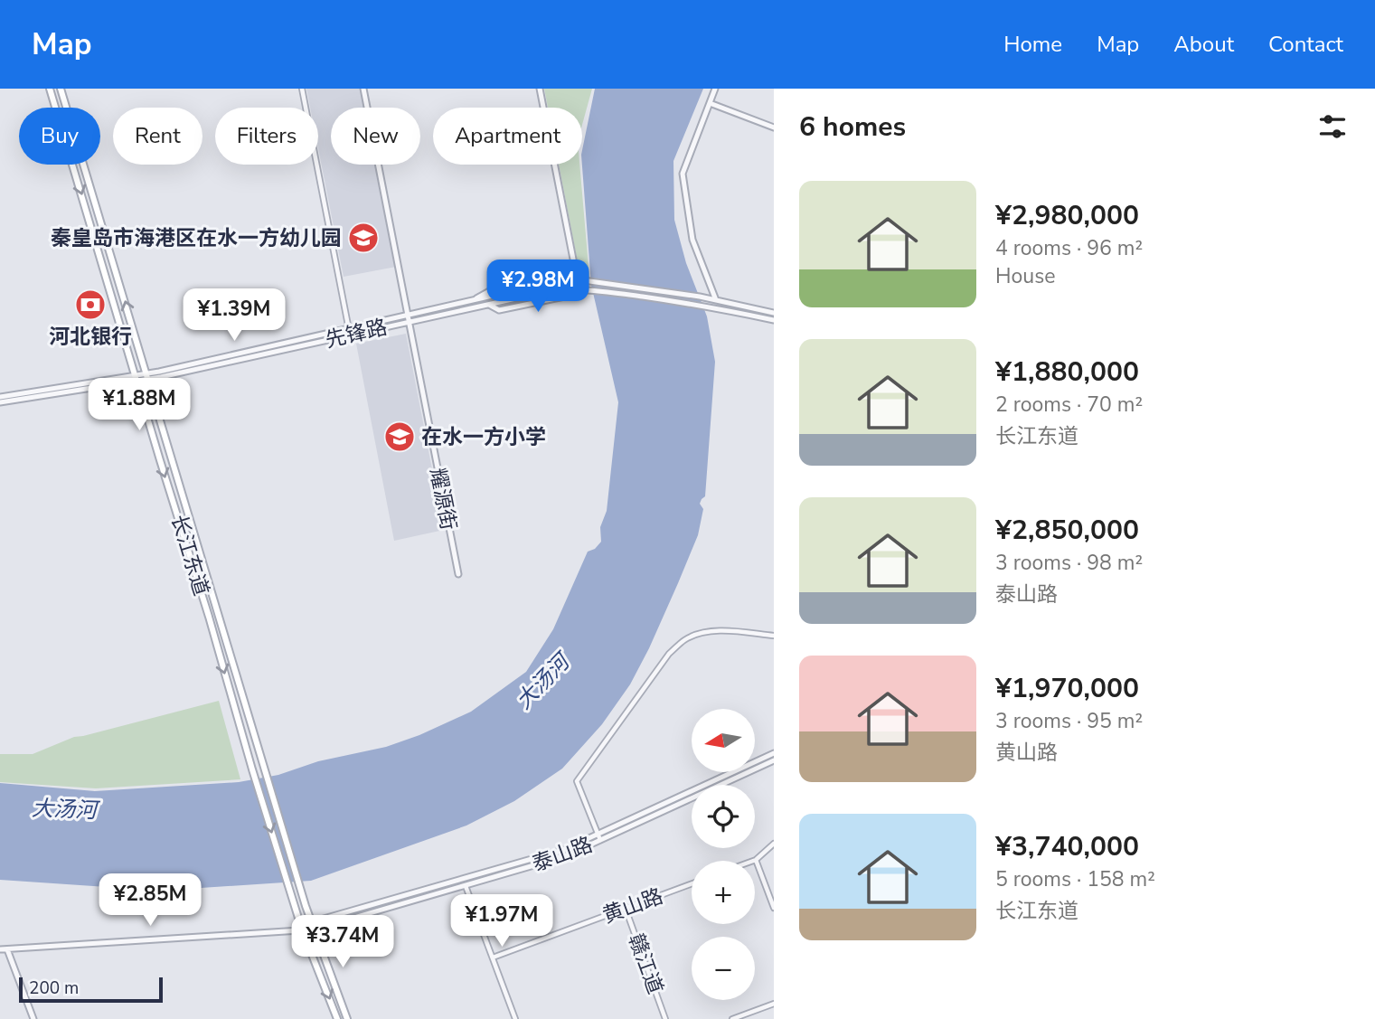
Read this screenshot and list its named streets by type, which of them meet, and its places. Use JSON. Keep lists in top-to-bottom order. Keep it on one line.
{"streets":{"main road":["长江东道"],"street":["先锋路","耀源街","泰山路","黄山路","赣江道"]},"crossings":[["先锋路","耀源街"],["先锋路","长江东道"],["长江东道","泰山路"],["黄山路","赣江道"]],"water":["大汤河"],"places":{"school or university":["秦皇岛市海港区在水一方幼儿园","在水一方小学"],"bank":["河北银行"]},"scale_bar":"200 m","north":"left","page":{"header":"Map","nav":["Home","Map","About","Contact"],"heading":"6 homes","chip":["Buy","Rent","Filters","New","Apartment"],"list":[{"name":"¥2,980,000","note":"4 rooms · 96 m² · House"},{"name":"¥1,880,000","note":"2 rooms · 70 m² · 长江东道"},{"name":"¥2,850,000","note":"3 rooms · 98 m² · 泰山路"},{"name":"¥1,970,000","note":"3 rooms · 95 m² · 黄山路"},{"name":"¥3,740,000","note":"5 rooms · 158 m² · 长江东道"}],"price":["¥2.98M","¥1.39M","¥1.88M","¥2.85M","¥1.97M","¥3.74M"],"map_buttons":["+","−"],"scale":"200 m"}}
